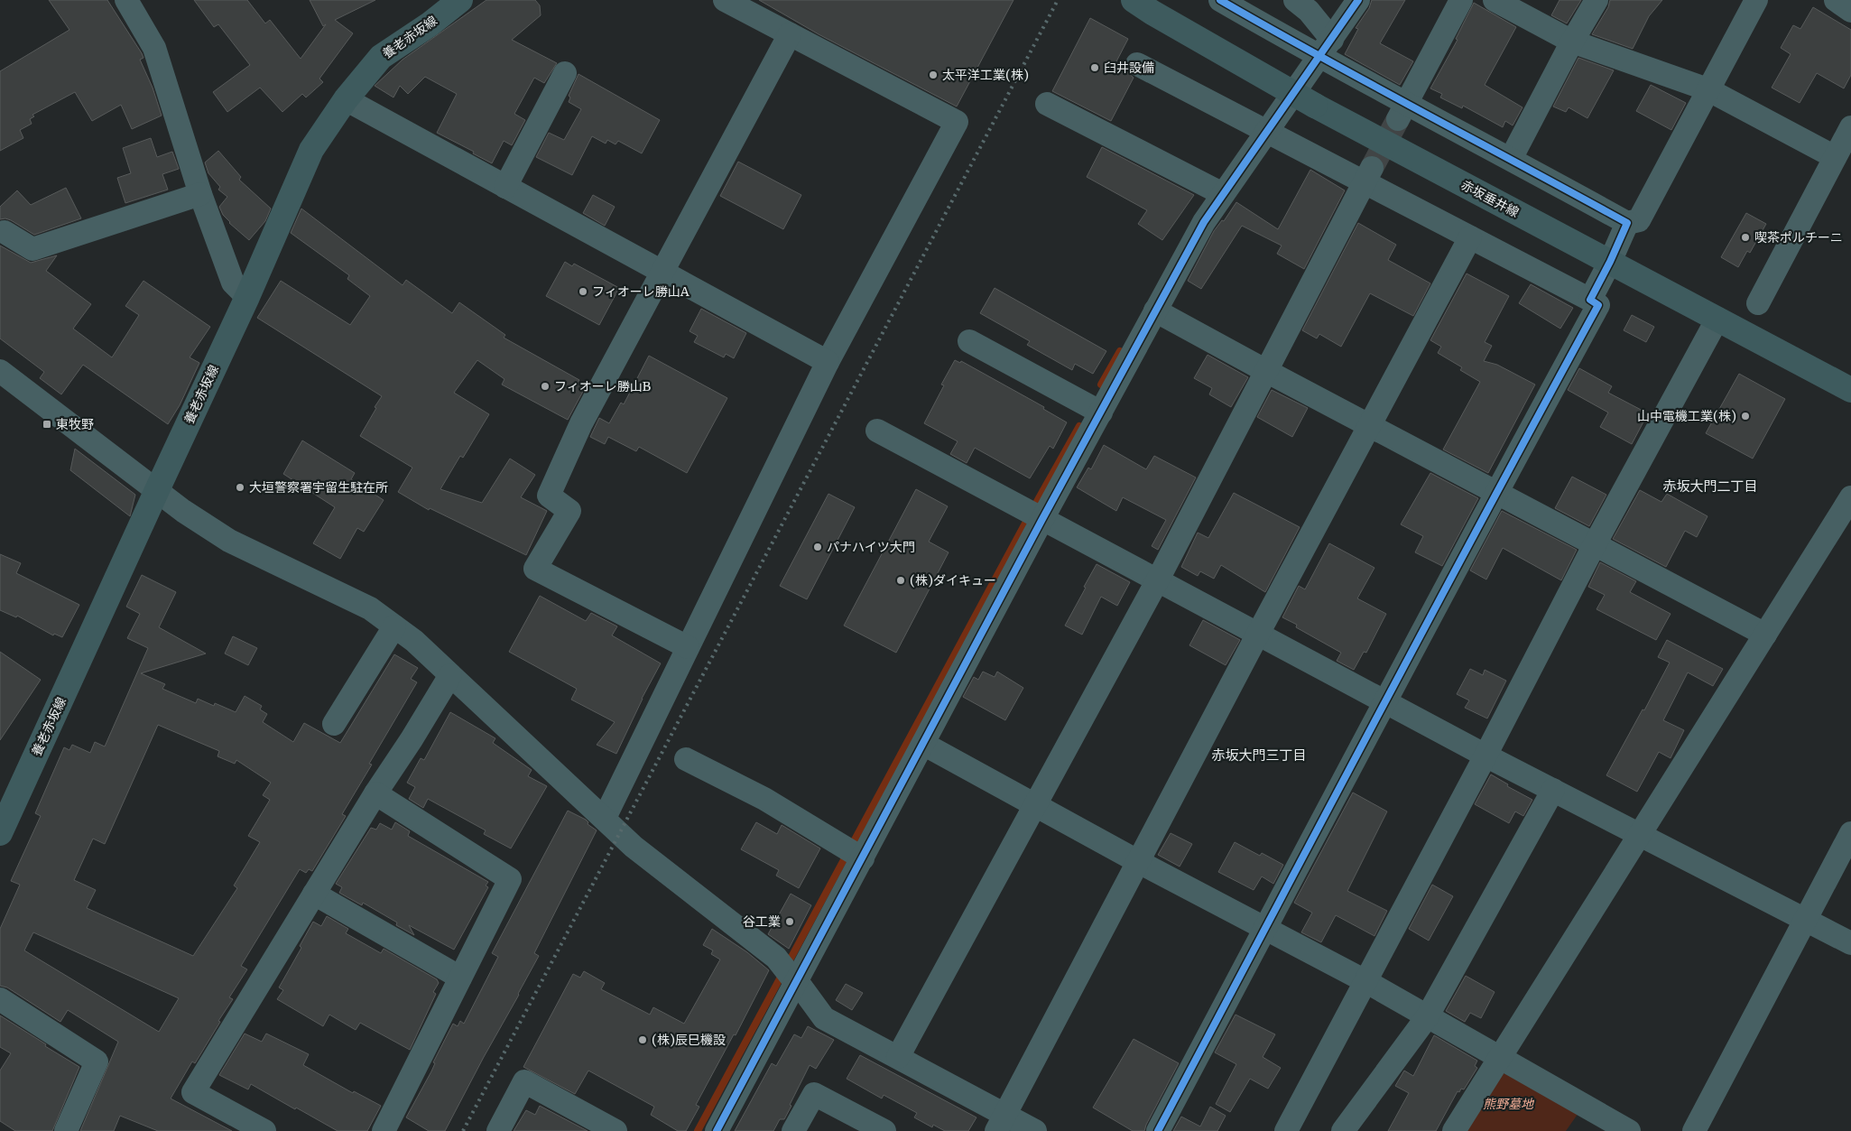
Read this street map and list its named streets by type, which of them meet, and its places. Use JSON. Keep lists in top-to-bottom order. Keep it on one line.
{"streets":{"main road":["養老赤坂線","赤坂垂井線"]},"districts":["赤坂大門二丁目","赤坂大門三丁目"],"parks":["熊野墓地"],"places":{"other":["臼井設備","太平洋工業(株)","喫茶ポルチーニ","フィオーレ勝山A","フィオーレ勝山B","山中電機工業(株)","大垣警察署宇留生駐在所","パナハイツ大門","(株)ダイキュー","谷工業","(株)辰巳機設"],"transit":["東牧野"]}}
